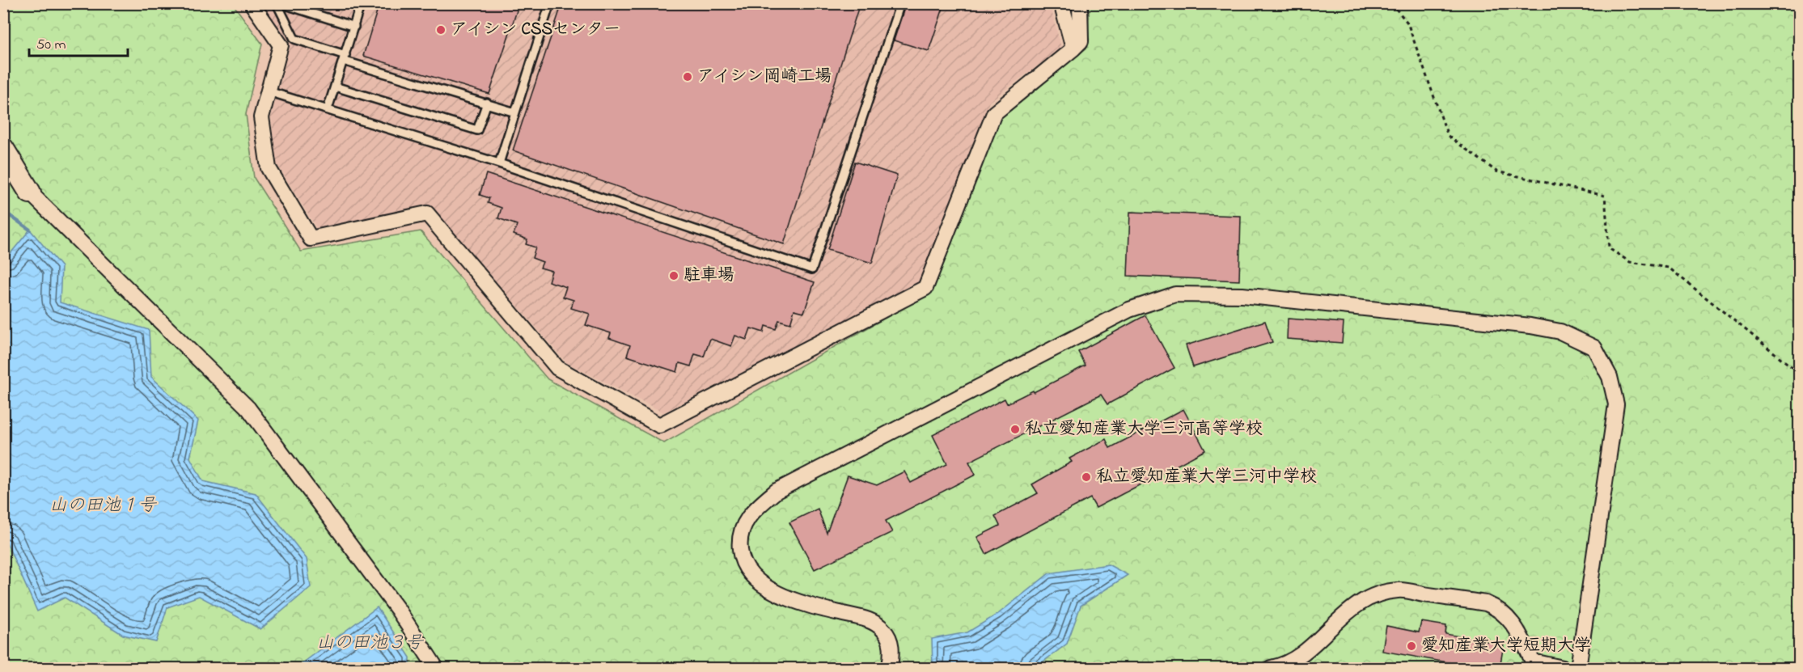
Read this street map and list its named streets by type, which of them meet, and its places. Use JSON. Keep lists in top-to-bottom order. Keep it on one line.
{"water":["山の田池１号","山の田池３号"],"places":["アイシン CSSセンター","アイシン岡崎工場","駐車場","私立愛知産業大学三河高等学校","私立愛知産業大学三河中学校","愛知産業大学短期大学"],"scale_bar":"50 m"}
